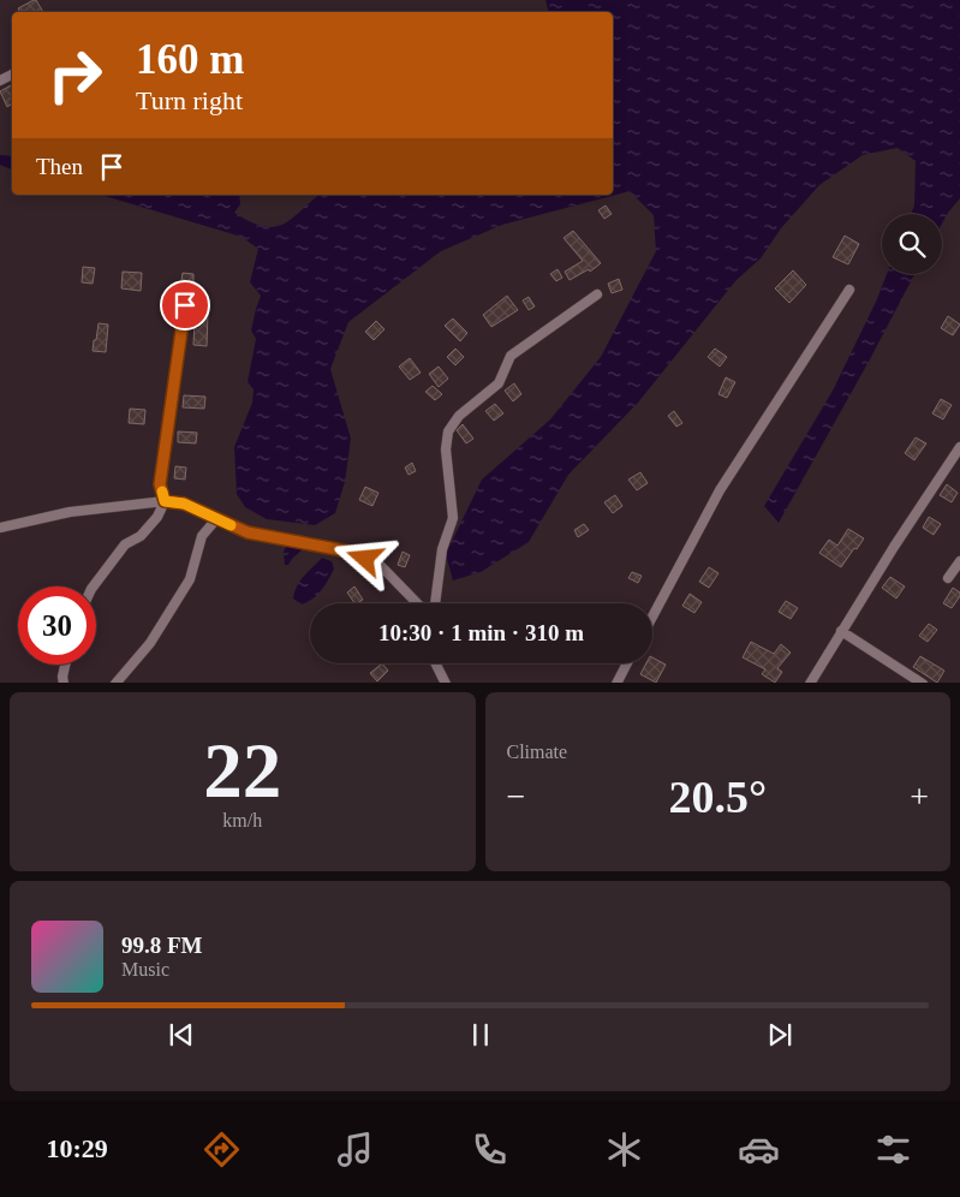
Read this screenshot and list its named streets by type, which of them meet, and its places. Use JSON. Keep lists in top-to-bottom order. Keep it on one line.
{"page":{"turn":["160 m","Turn right"],"then":"Then","limit":"30","trip":"10:30 · 1 min · 310 m","tile":[["22","km/h"],"Climate"],"heat":["−","20.5°","+"],"song":["99.8 FM","Music"],"tabs":"10:29"}}
